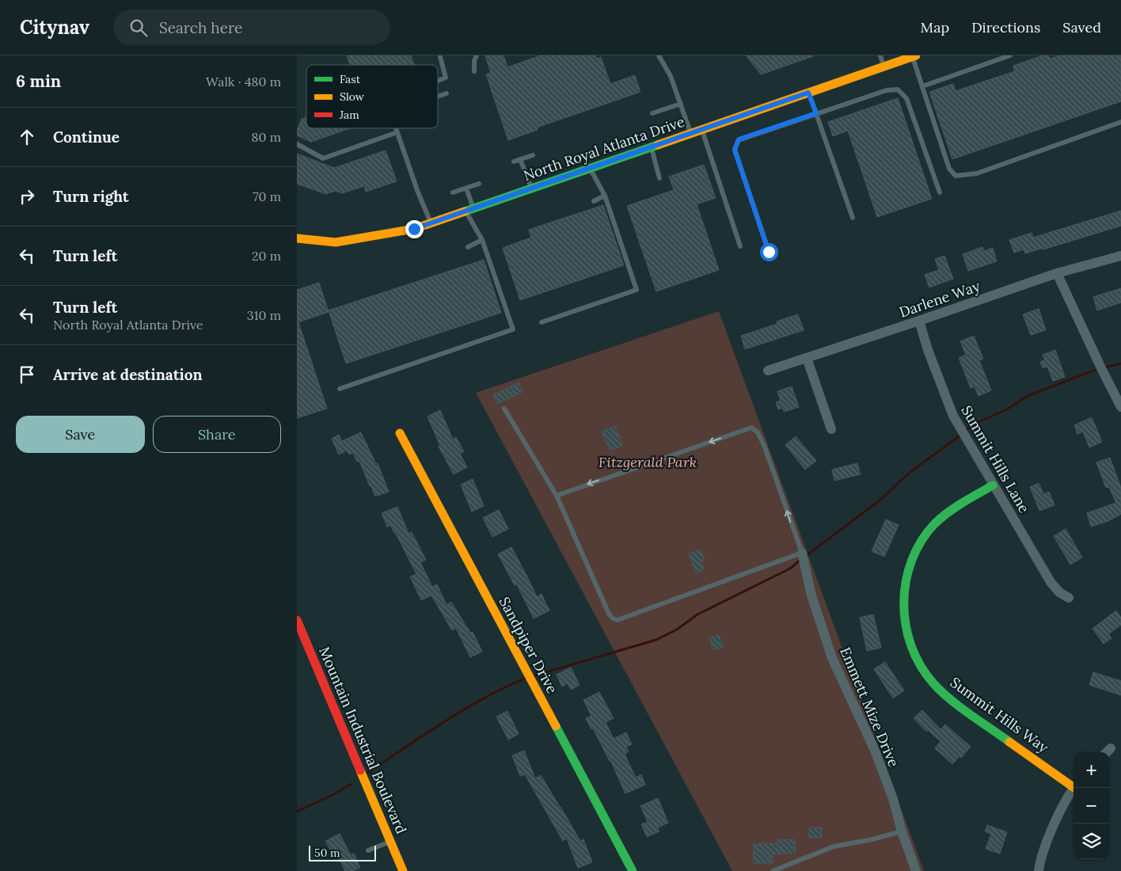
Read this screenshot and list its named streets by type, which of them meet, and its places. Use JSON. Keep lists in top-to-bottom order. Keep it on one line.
{"streets":{"street":["North Royal Atlanta Drive","Darlene Way","Summit Hills Lane","Sandpiper Drive","Emmett Mize Drive","Summit Hills Way","Mountain Industrial Boulevard"]},"crossings":[["Darlene Way","Summit Hills Lane"],["Summit Hills Lane","Summit Hills Way"]],"parks":["Fitzgerald Park"],"legend":["Fast","Slow","Jam"],"scale_bar":"50 m","page":{"header":"Citynav","search":"Search here","nav":["Map","Directions","Saved"],"heading":["6 min","Walk · 480 m"],"list":[["Continue","80 m"],["Turn right","70 m"],["Turn left","20 m"],["Turn left","North Royal Atlanta Drive","310 m"],"Arrive at destination"],"buttons":["Save","Share"],"map_buttons":["+","−"],"scale":"50 m"}}
